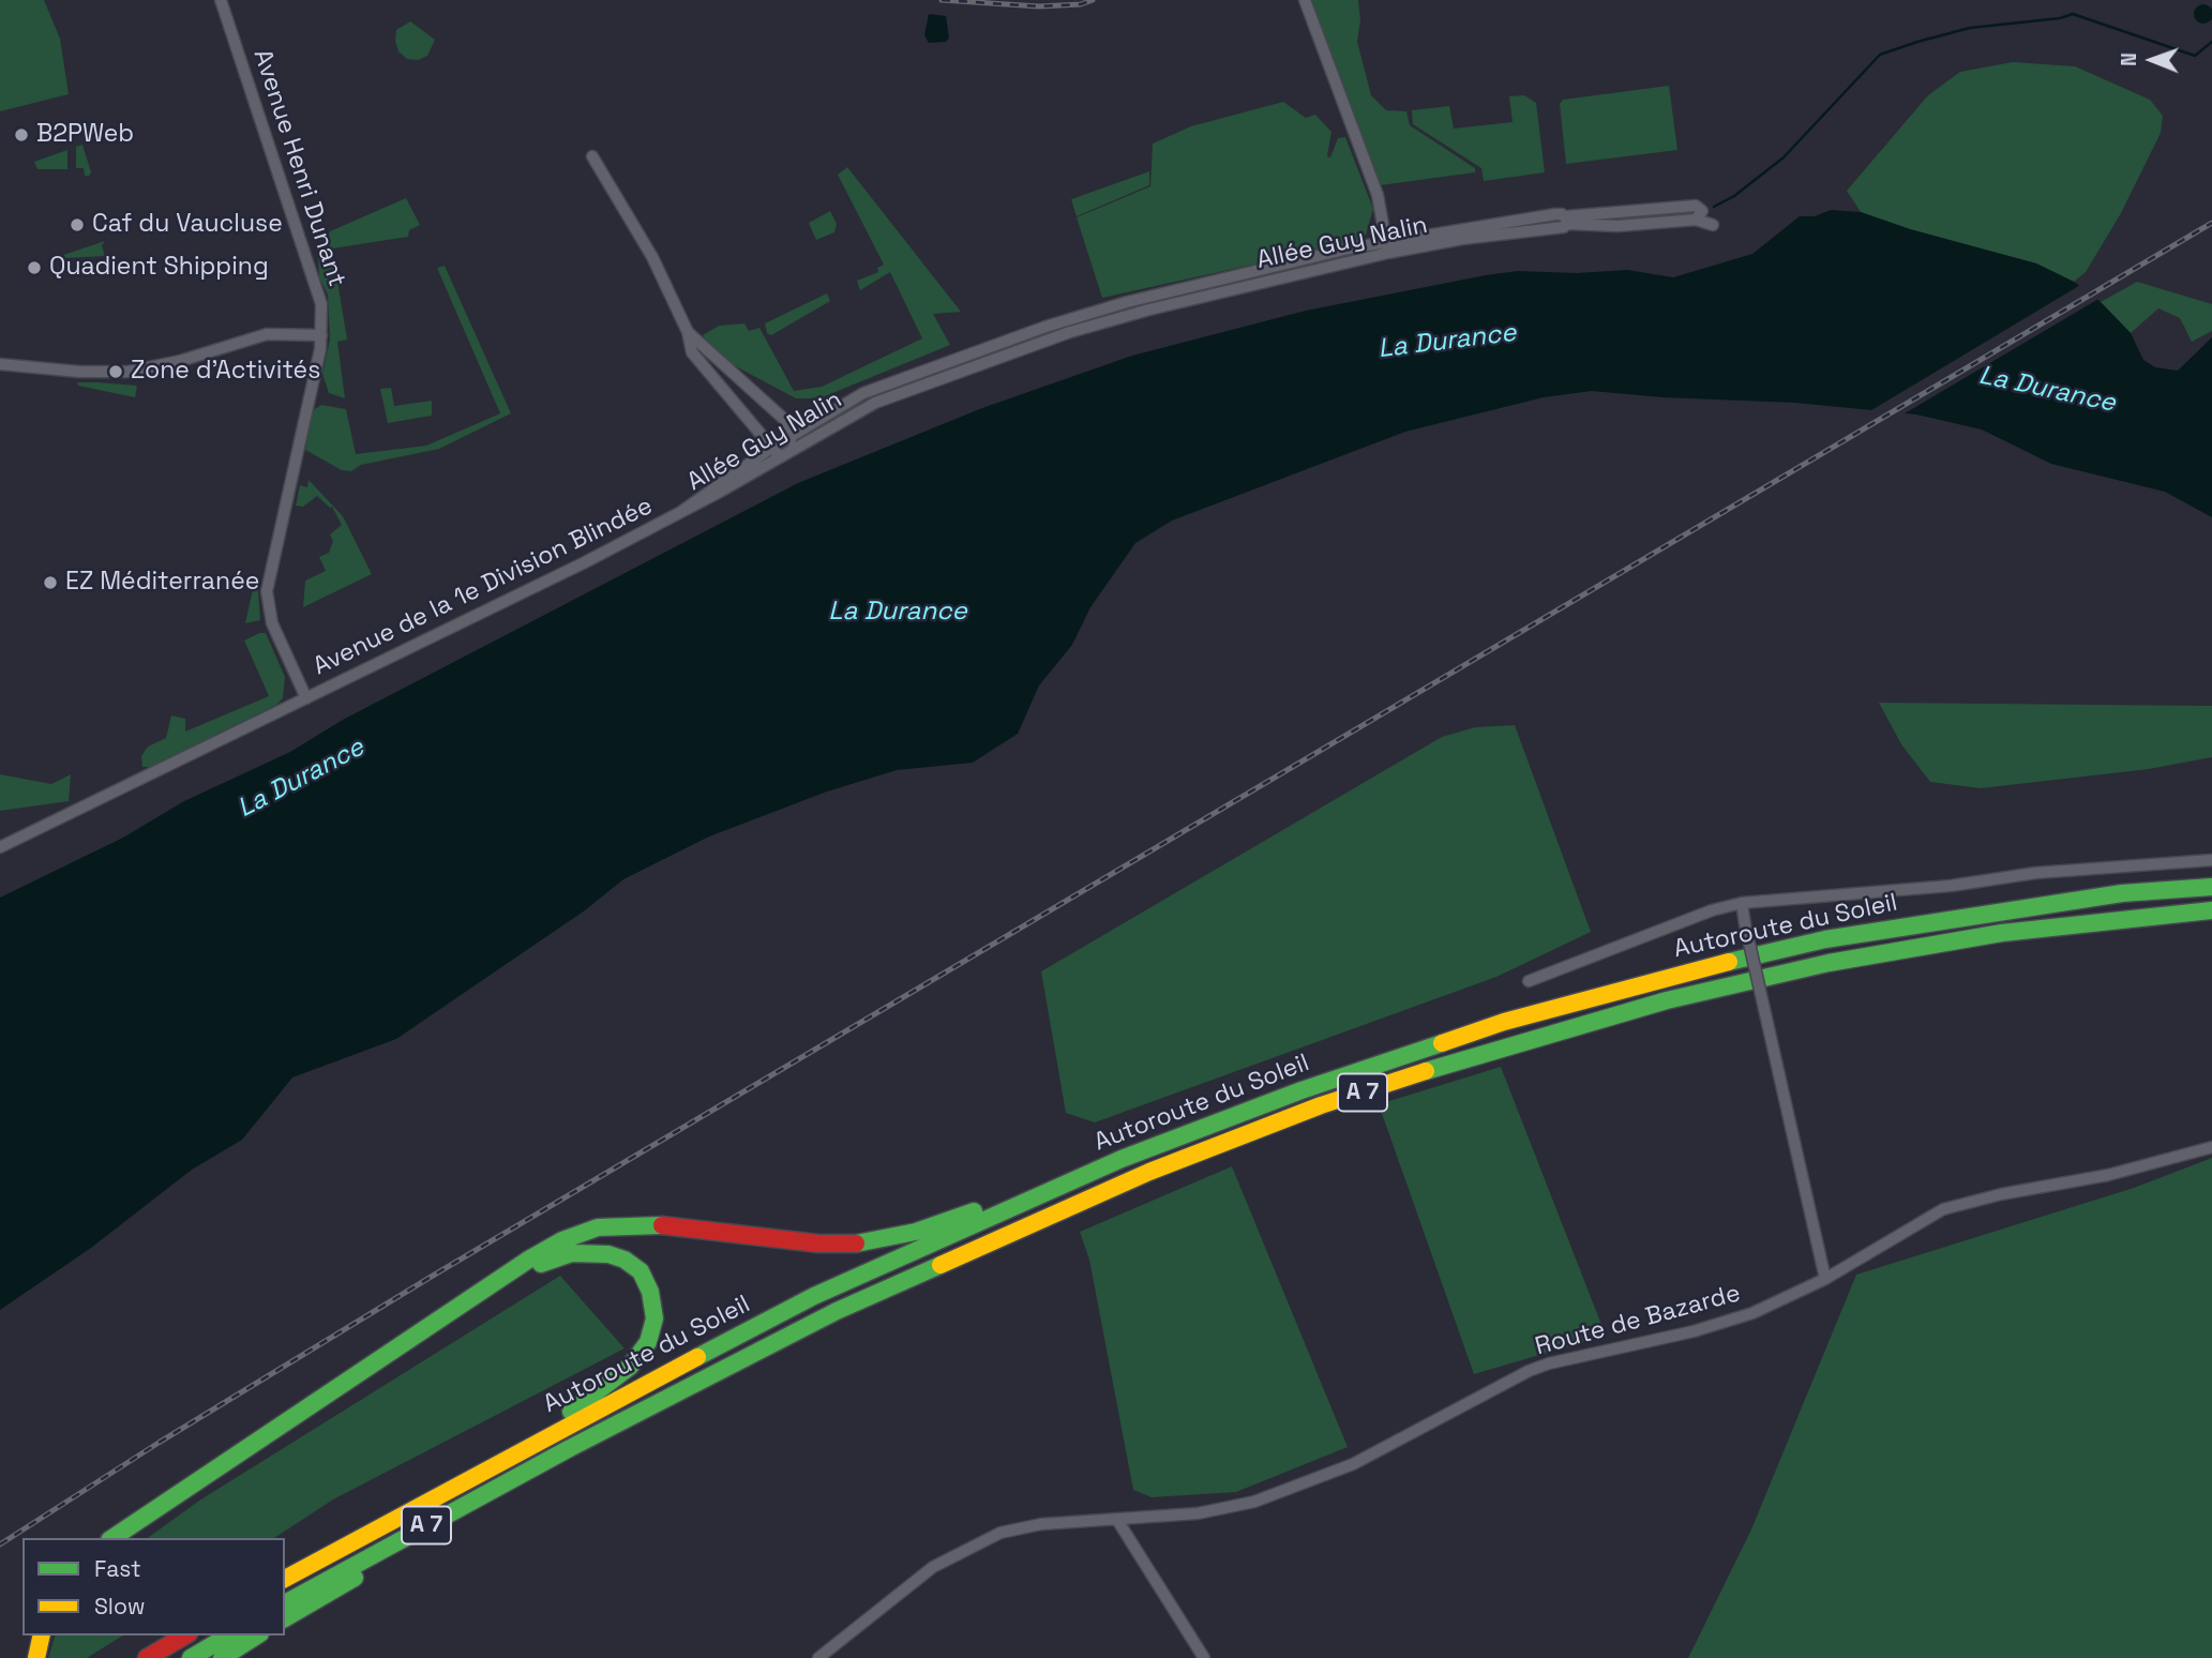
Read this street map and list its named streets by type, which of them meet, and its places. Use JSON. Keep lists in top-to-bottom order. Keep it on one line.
{"streets":{"highway":["Autoroute du Soleil","A 7"],"street":["Avenue Henri Dunant","Allée Guy Nalin","Avenue de la 1e Division Blindée","Route de Bazarde"]},"crossings":[["Avenue Henri Dunant","Avenue de la 1e Division Blindée"],["Allée Guy Nalin","Avenue de la 1e Division Blindée"]],"water":["La Durance"],"places":["B2PWeb","Caf du Vaucluse","Quadient Shipping","Zone d'Activités","EZ Méditerranée"],"legend":["Fast","Slow"],"north":"left"}
